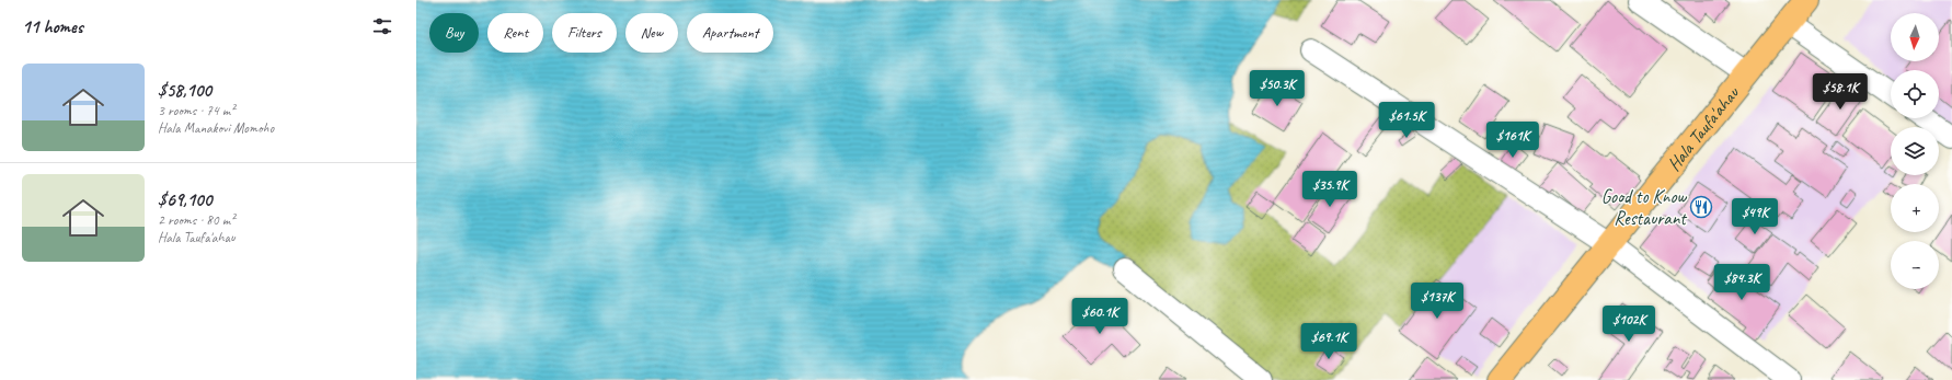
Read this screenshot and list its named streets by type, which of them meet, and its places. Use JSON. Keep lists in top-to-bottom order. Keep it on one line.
{"streets":{"main road":["Hala Taufa'ahau"]},"places":{"restaurant":["Good to Know Restaurant"]},"north":"bottom","page":{"heading":"11 homes","map_buttons":["+","−"],"chip":["Buy","Rent","Filters","New","Apartment"],"list":[{"name":"$58,100","note":"3 rooms · 74 m² · Hala Manakovi Momoho"},{"name":"$69,100","note":"2 rooms · 80 m² · Hala Taufa'ahau"}],"price":["$50.3K","$58.1K","$61.5K","$161K","$35.9K","$49K","$84.3K","$137K","$60.1K","$102K","$69.1K"]}}
